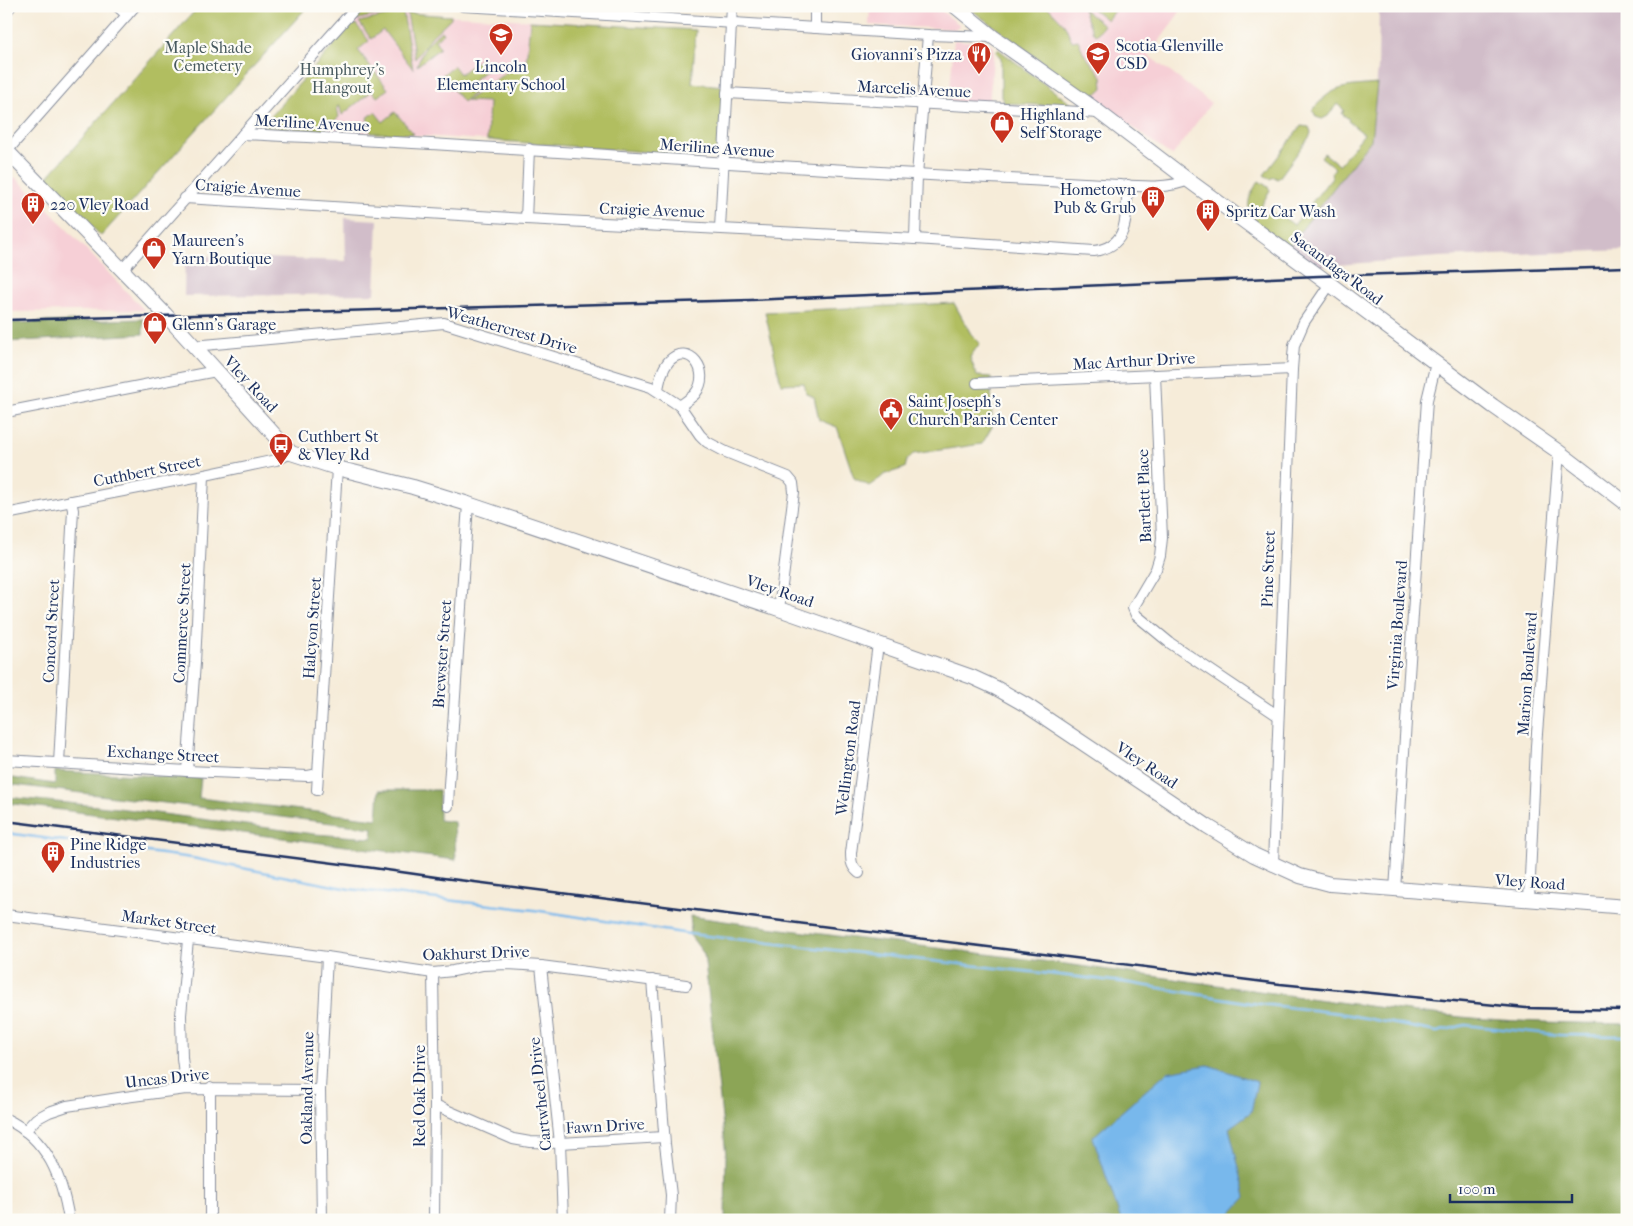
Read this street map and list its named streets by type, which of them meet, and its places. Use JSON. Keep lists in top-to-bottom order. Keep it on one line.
{"streets":{"street":["Marcelis Avenue","Meriline Avenue","Craigie Avenue","Sacandaga Road","Weathercrest Drive","Mac Arthur Drive","Vley Road","Cuthbert Street","Bartlett Place","Pine Street","Commerce Street","Virginia Boulevard","Halcyon Street","Concord Street","Brewster Street","Marion Boulevard","Exchange Street","Wellington Road","Market Street","Oakhurst Drive","Uncas Drive","Oakland Avenue","Cartwheel Drive","Red Oak Drive","Fawn Drive"]},"crossings":[["Marcelis Avenue","Sacandaga Road"],["Meriline Avenue","Craigie Avenue"],["Meriline Avenue","Sacandaga Road"],["Sacandaga Road","Pine Street"],["Sacandaga Road","Virginia Boulevard"],["Sacandaga Road","Marion Boulevard"],["Weathercrest Drive","Vley Road"],["Mac Arthur Drive","Bartlett Place"],["Mac Arthur Drive","Pine Street"],["Vley Road","Cuthbert Street"],["Vley Road","Pine Street"],["Vley Road","Virginia Boulevard"],["Vley Road","Halcyon Street"],["Vley Road","Brewster Street"],["Vley Road","Marion Boulevard"],["Vley Road","Wellington Road"],["Cuthbert Street","Commerce Street"],["Cuthbert Street","Concord Street"],["Bartlett Place","Pine Street"],["Commerce Street","Exchange Street"],["Halcyon Street","Exchange Street"],["Concord Street","Exchange Street"],["Market Street","Oakhurst Drive"],["Market Street","Oakland Avenue"],["Oakhurst Drive","Oakland Avenue"],["Oakhurst Drive","Cartwheel Drive"],["Oakhurst Drive","Red Oak Drive"],["Uncas Drive","Oakland Avenue"],["Cartwheel Drive","Fawn Drive"],["Red Oak Drive","Fawn Drive"]],"parks":["Maple Shade Cemetery","Humphrey's Hangout"],"places":{"school or university":["Lincoln Elementary School","Scotia-Glenville CSD"],"restaurant":["Giovanni's Pizza"],"shop":["Highland Self Storage","Maureen’s Yarn Boutique","Glenn's Garage"],"building":["Hometown Pub & Grub","220 Vley Road","Spritz Car Wash","Pine Ridge Industries"],"public building":["Saint Joseph's Church Parish Center"],"bus stop":["Cuthbert St & Vley Rd"]},"scale_bar":"100 m"}
